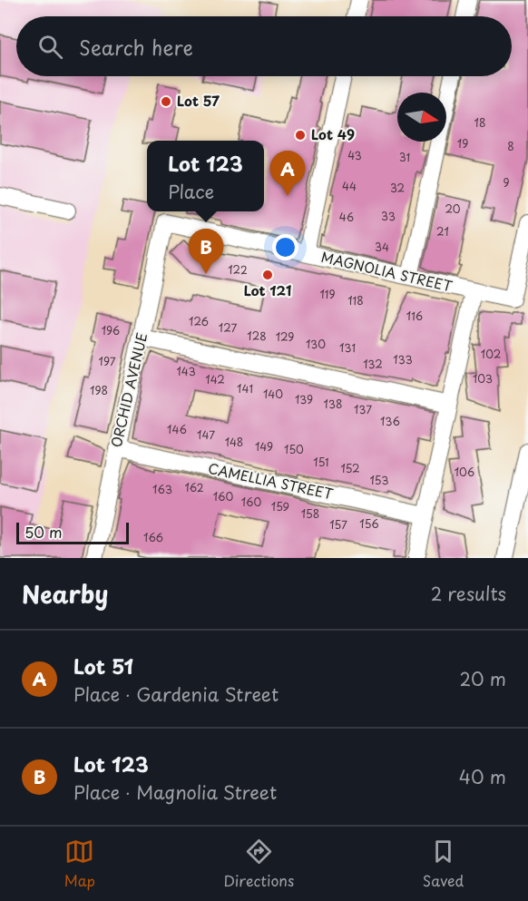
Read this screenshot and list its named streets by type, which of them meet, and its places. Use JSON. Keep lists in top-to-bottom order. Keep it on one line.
{"streets":{"street":["MAGNOLIA STREET","ORCHID AVENUE","CAMELLIA STREET"]},"crossings":[["MAGNOLIA STREET","ORCHID AVENUE"],["ORCHID AVENUE","CAMELLIA STREET"]],"places":["Lot 57","Lot 49","Lot 121"],"house_numbers":["18","19","8","43","31","9","44","32","20","33","46","21","34","122","119","118","116","126","127","196","128","129","130","131","102","133","197","132","143","103","142","141","198","140","139","138","137","136","146","147","148","149","150","151","152","106","153","162","163","160","160","159","158","156","157","166"],"scale_bar":"50 m","north":"right","page":{"search":"Search here","popup":["Lot 123","Place"],"pins":["A","B"],"scale":"50 m","heading":["Nearby","2 results"],"list":[{"mark":"A","name":"Lot 51","note":"Place · Gardenia Street","value":"20 m"},{"mark":"B","name":"Lot 123","note":"Place · Magnolia Street","value":"40 m"}],"nav":["Map","Directions","Saved"]}}
